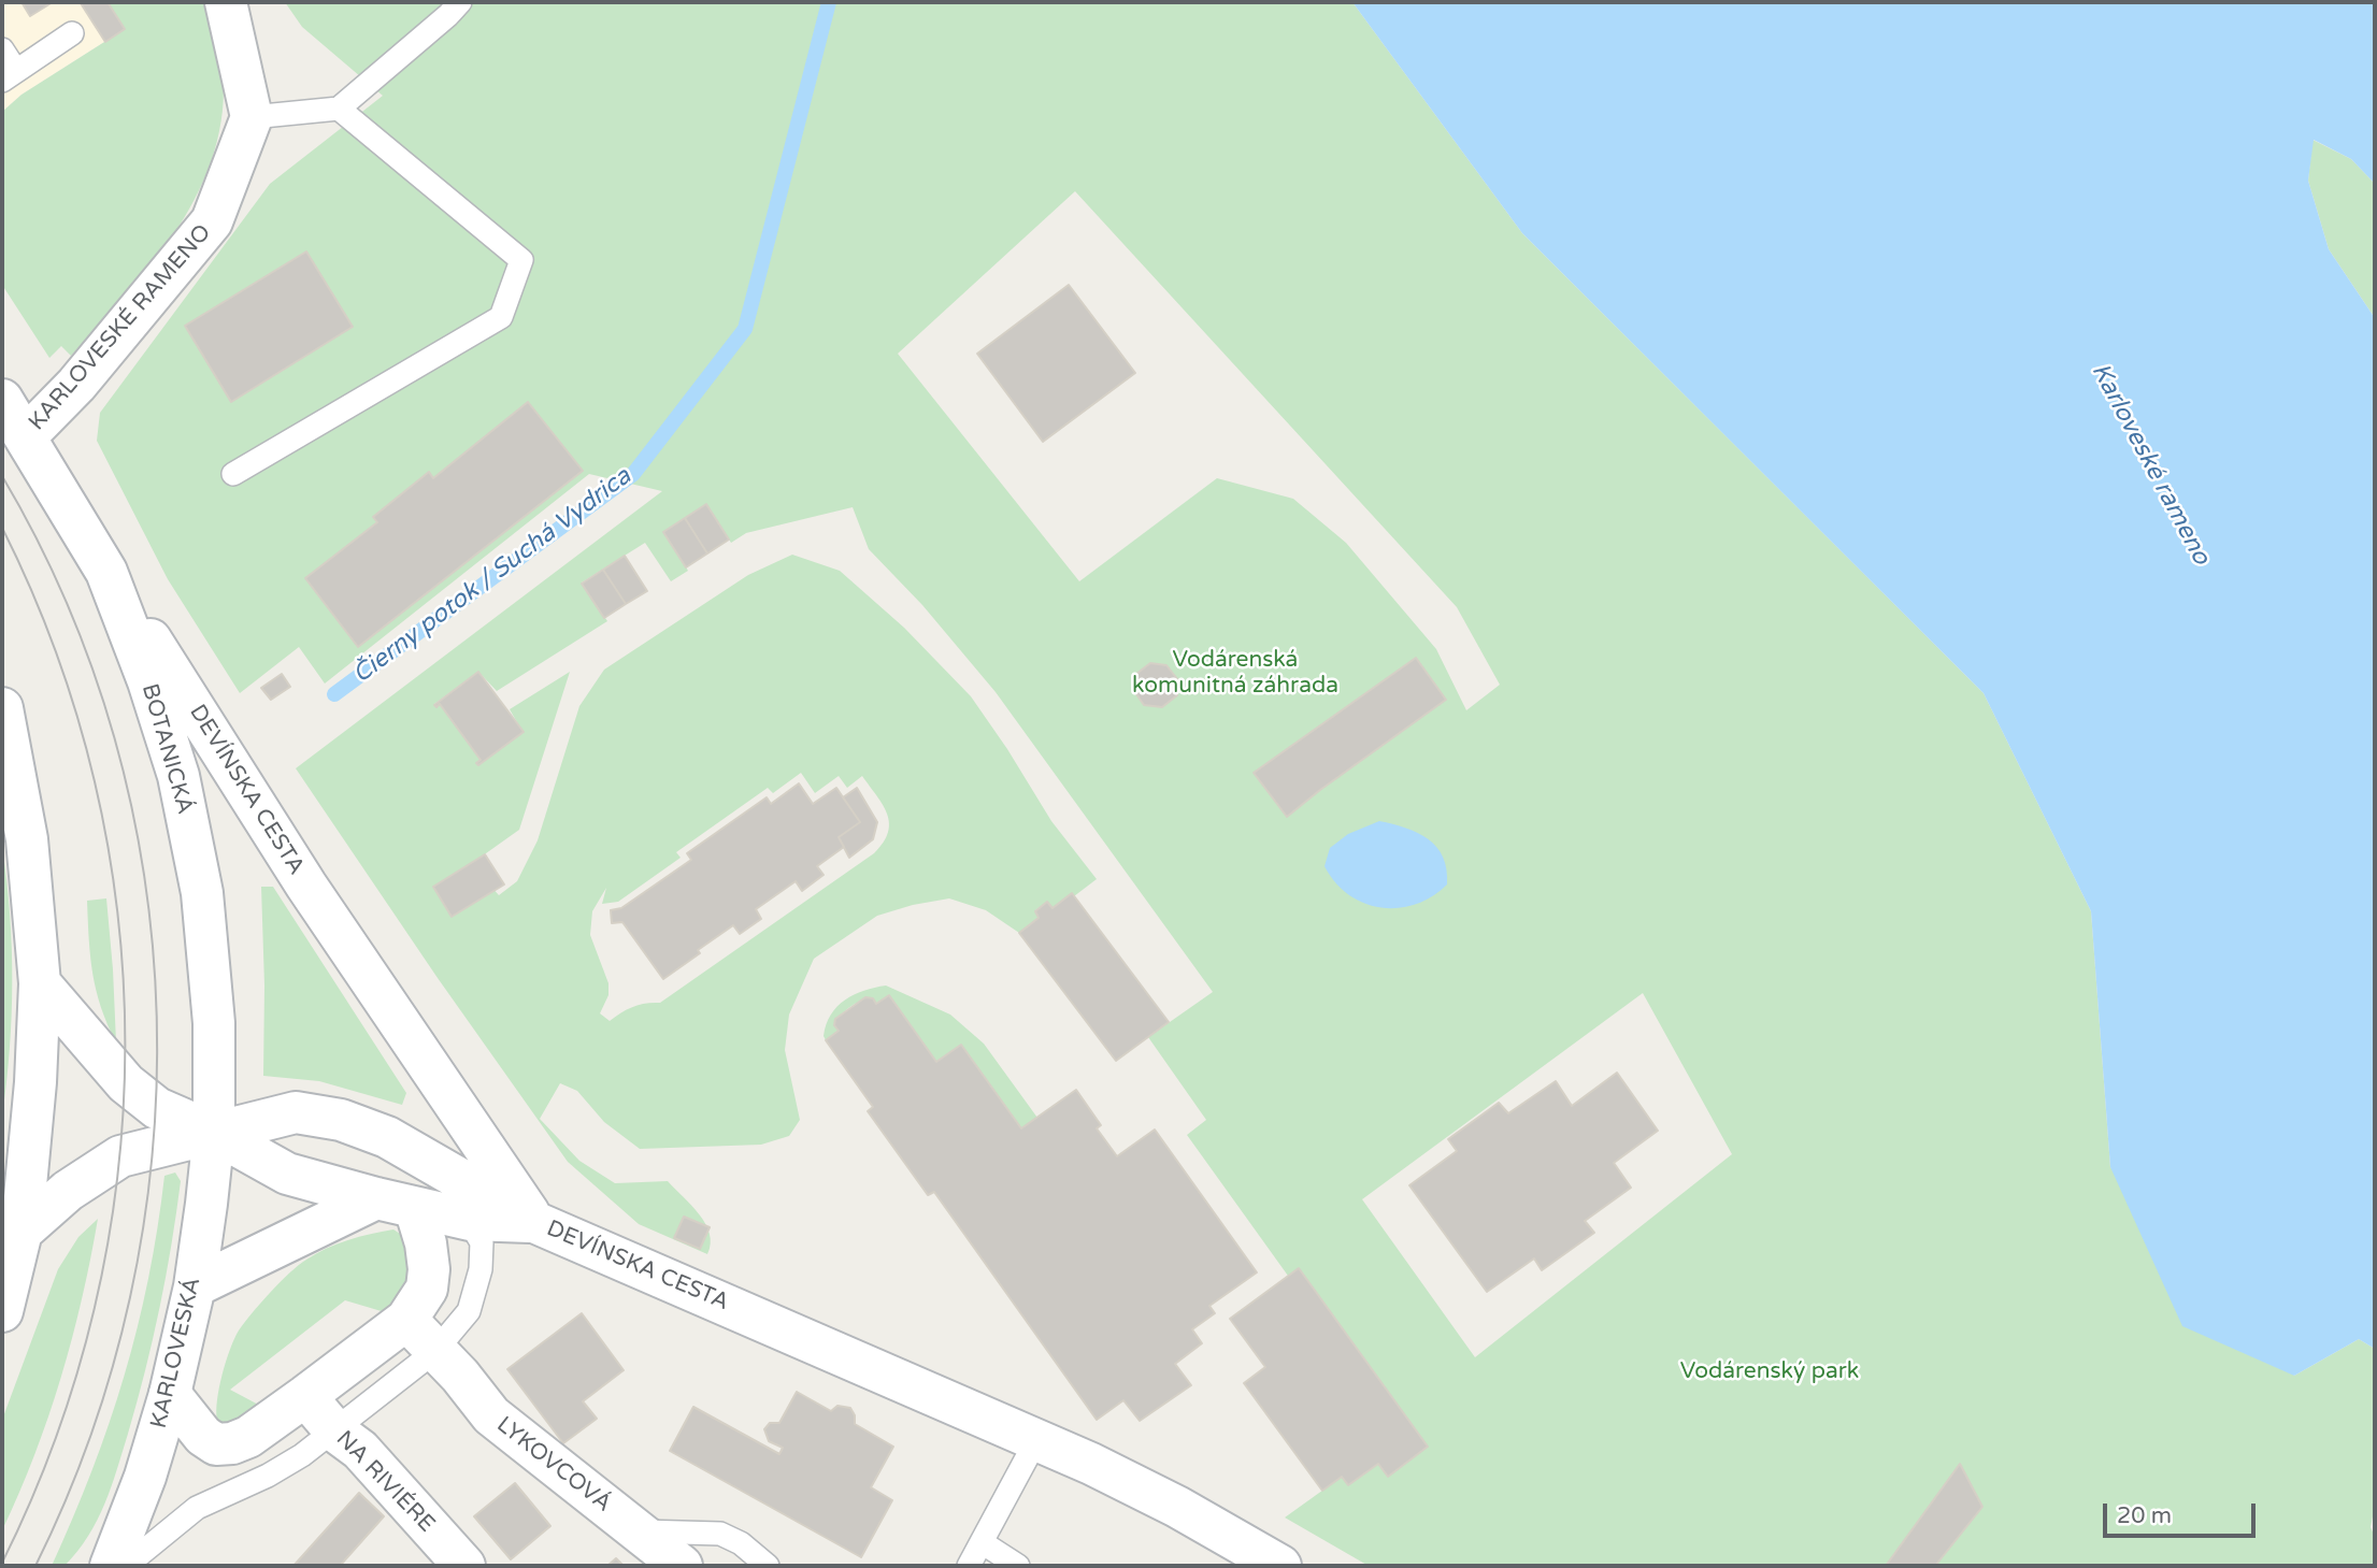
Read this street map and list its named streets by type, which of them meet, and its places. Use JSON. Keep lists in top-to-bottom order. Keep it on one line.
{"streets":{"street":["KARLOVESKÉ RAMENO","BOTANICKÁ","DEVÍNSKA CESTA","KARLOVESKÁ","LYKOVCOVÁ","NA RIVIÉRE"]},"crossings":[["KARLOVESKÉ RAMENO","BOTANICKÁ"],["BOTANICKÁ","DEVÍNSKA CESTA"],["BOTANICKÁ","KARLOVESKÁ"]],"water":["Karloveské rameno","Čierny potok / Suchá Vydrica"],"parks":["Vodárenská komunitná záhrada","Vodárenský park"],"scale_bar":"20 m"}
